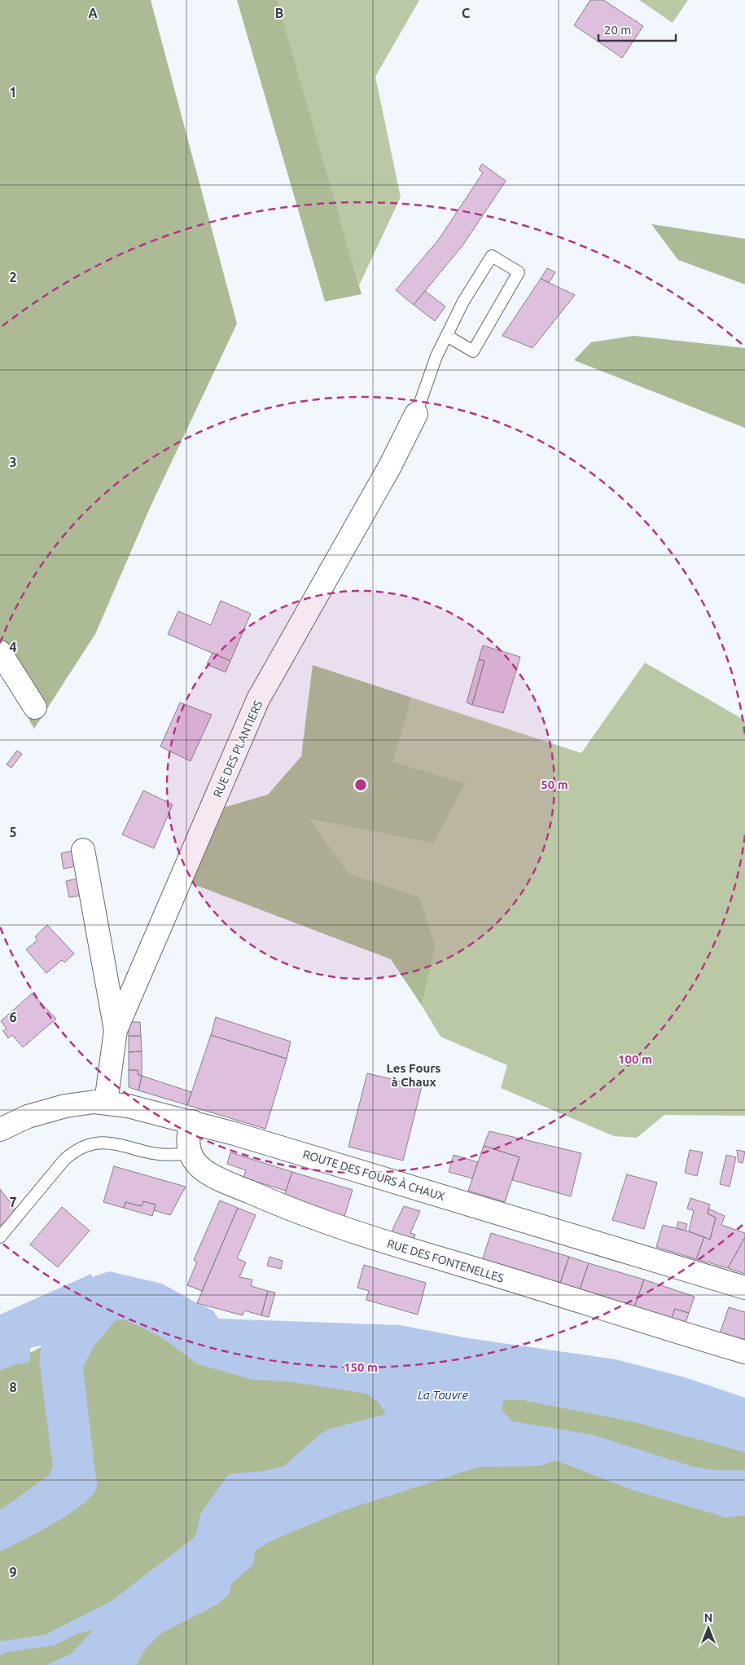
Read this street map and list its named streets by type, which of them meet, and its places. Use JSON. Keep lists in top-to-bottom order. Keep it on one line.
{"streets":{"street":["RUE DES PLANTIERS","ROUTE DES FOURS À CHAUX","RUE DES FONTENELLES"]},"crossings":[["RUE DES PLANTIERS","ROUTE DES FOURS À CHAUX"]],"districts":["Les Fours à Chaux"],"water":["La Touvre"],"scale_bar":"20 m","north":"top","grid":{"columns":["A","B","C"],"rows":["1","2","3","4","5","6","7","8","9"]},"rings":["50 m","100 m","150 m"]}
